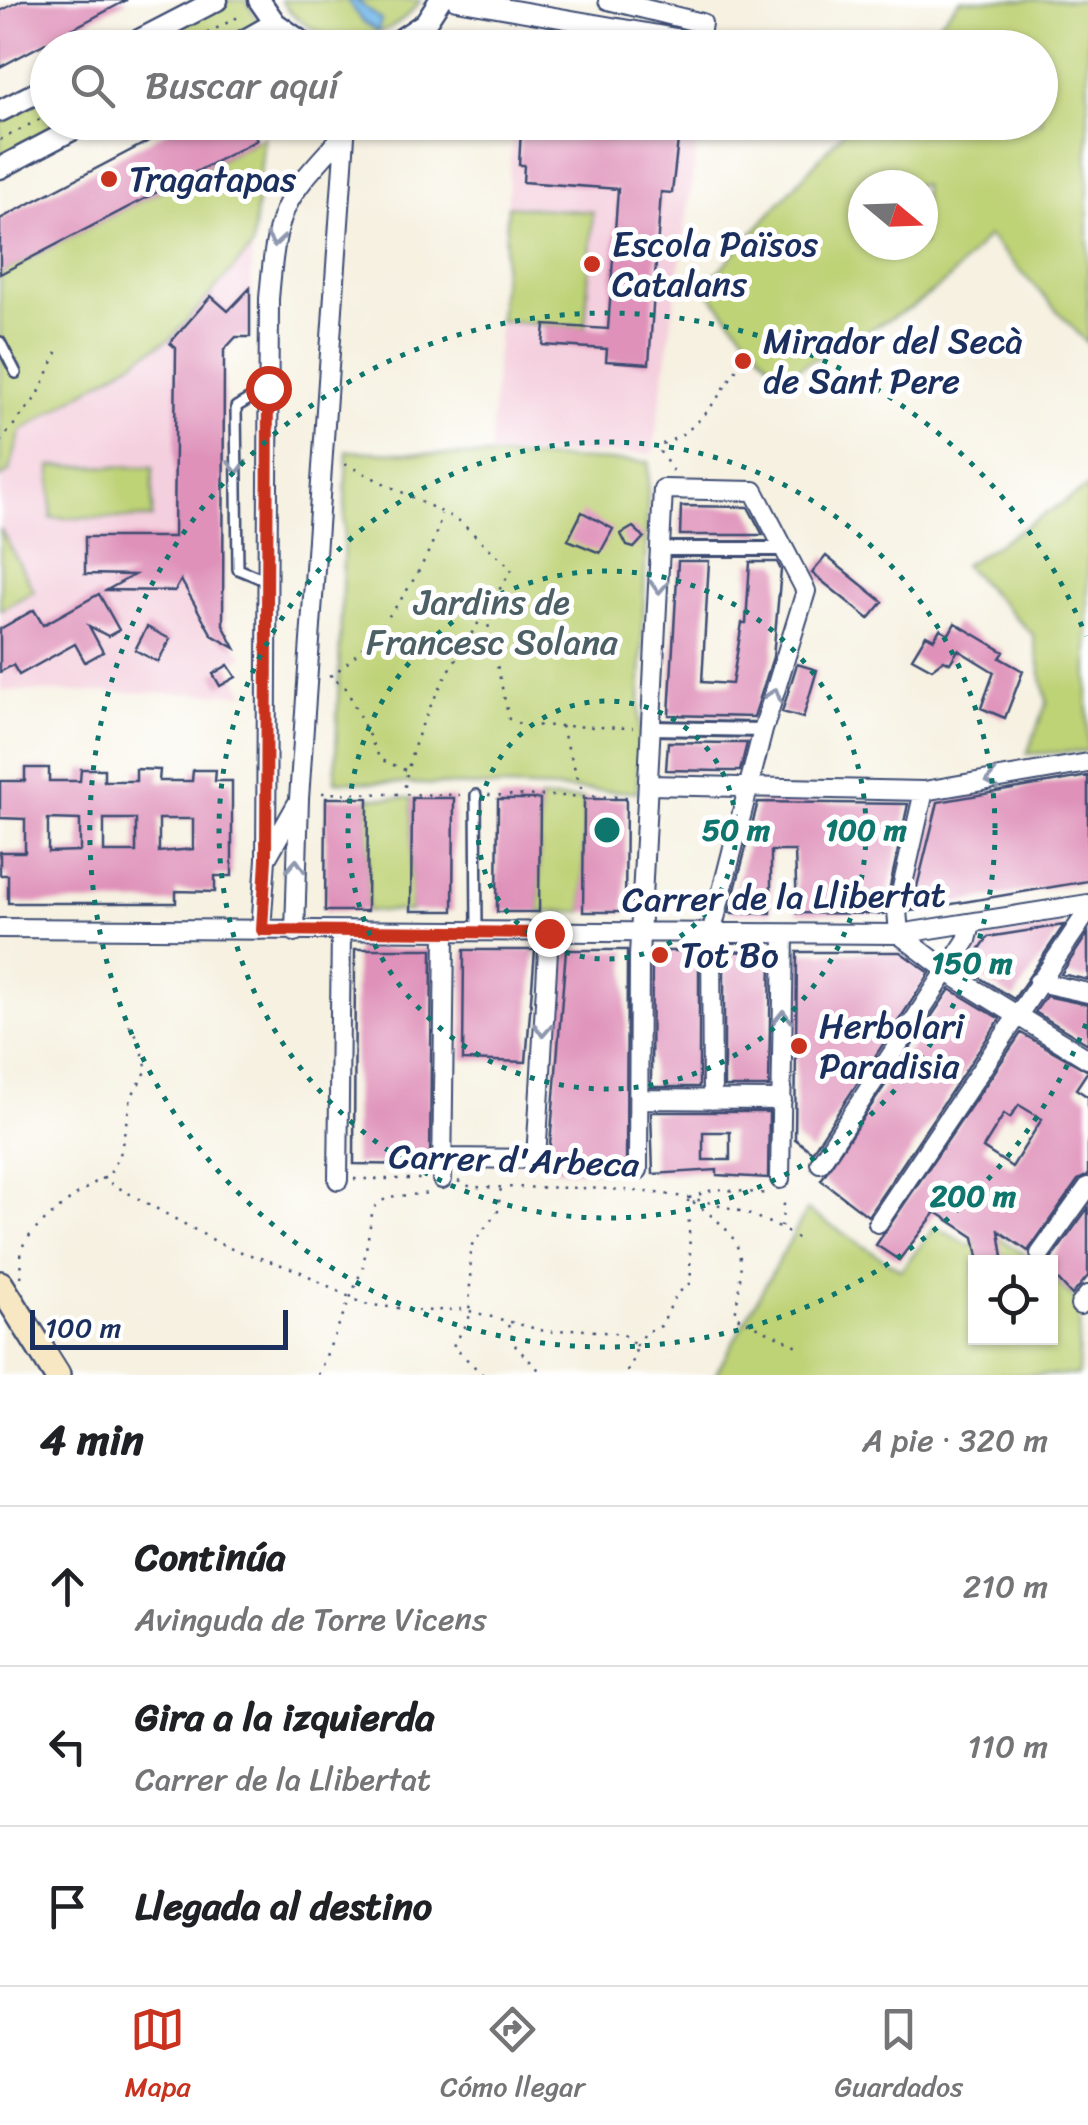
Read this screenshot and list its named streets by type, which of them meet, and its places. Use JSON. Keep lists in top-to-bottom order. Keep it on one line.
{"streets":{"street":["Carrer de la Llibertat"],"path":["Carrer d'Arbeca"]},"parks":["Jardins de Francesc Solana"],"places":["Tragatapas","Escola Països Catalans","Mirador del Secà de Sant Pere","Tot Bo","Herbolari Paradisia"],"scale_bar":"100 m","north":"right","page":{"search":"Buscar aquí","scale":"100 m","heading":["4 min","A pie · 320 m"],"list":[["Continúa","Avinguda de Torre Vicens","210 m"],["Gira a la izquierda","Carrer de la Llibertat","110 m"],"Llegada al destino"],"nav":["Mapa","Cómo llegar","Guardados"]},"rings":["50 m","100 m","150 m","200 m"]}
